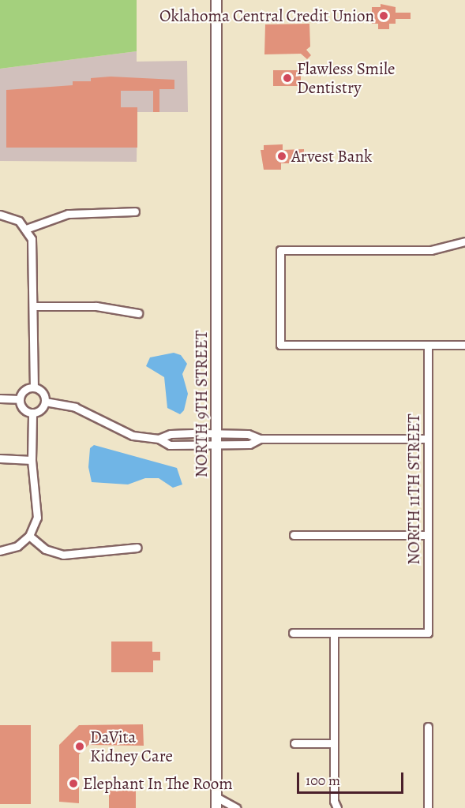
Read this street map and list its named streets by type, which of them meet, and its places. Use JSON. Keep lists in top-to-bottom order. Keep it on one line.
{"streets":{"main road":["NORTH 9TH STREET"],"street":["NORTH 11TH STREET"]},"places":["Oklahoma Central Credit Union","Flawless Smile Dentistry","Arvest Bank","DaVita Kidney Care","Elephant In The Room"],"scale_bar":"100 m"}
